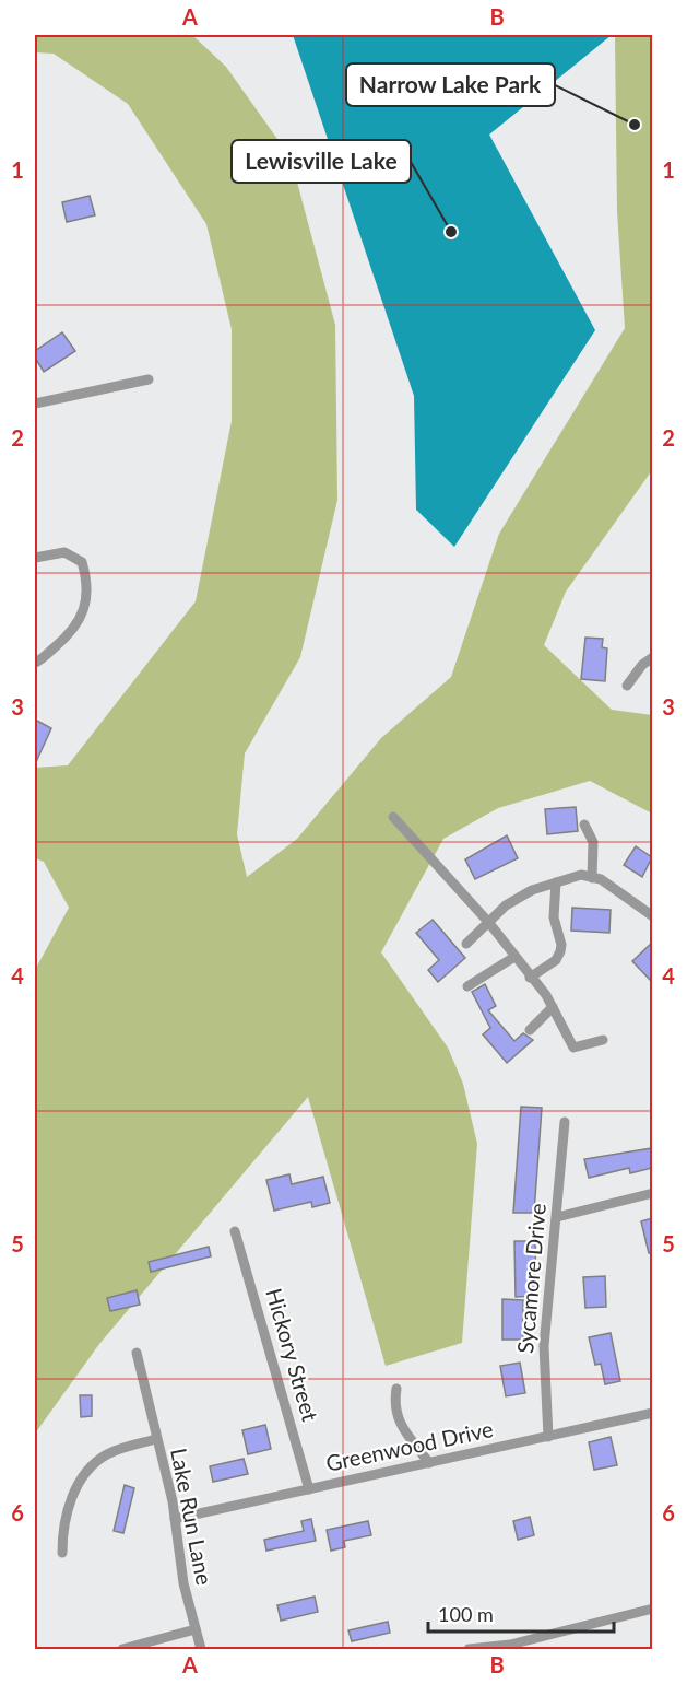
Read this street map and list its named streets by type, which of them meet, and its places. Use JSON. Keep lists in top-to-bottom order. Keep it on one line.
{"streets":{"street":["Sycamore Drive","Hickory Street","Greenwood Drive","Lake Run Lane"]},"crossings":[["Sycamore Drive","Greenwood Drive"],["Hickory Street","Greenwood Drive"],["Greenwood Drive","Lake Run Lane"]],"places":["Narrow Lake Park","Lewisville Lake"],"scale_bar":"100 m","grid":{"columns":["A","B"],"rows":["1","2","3","4","5","6"]}}
